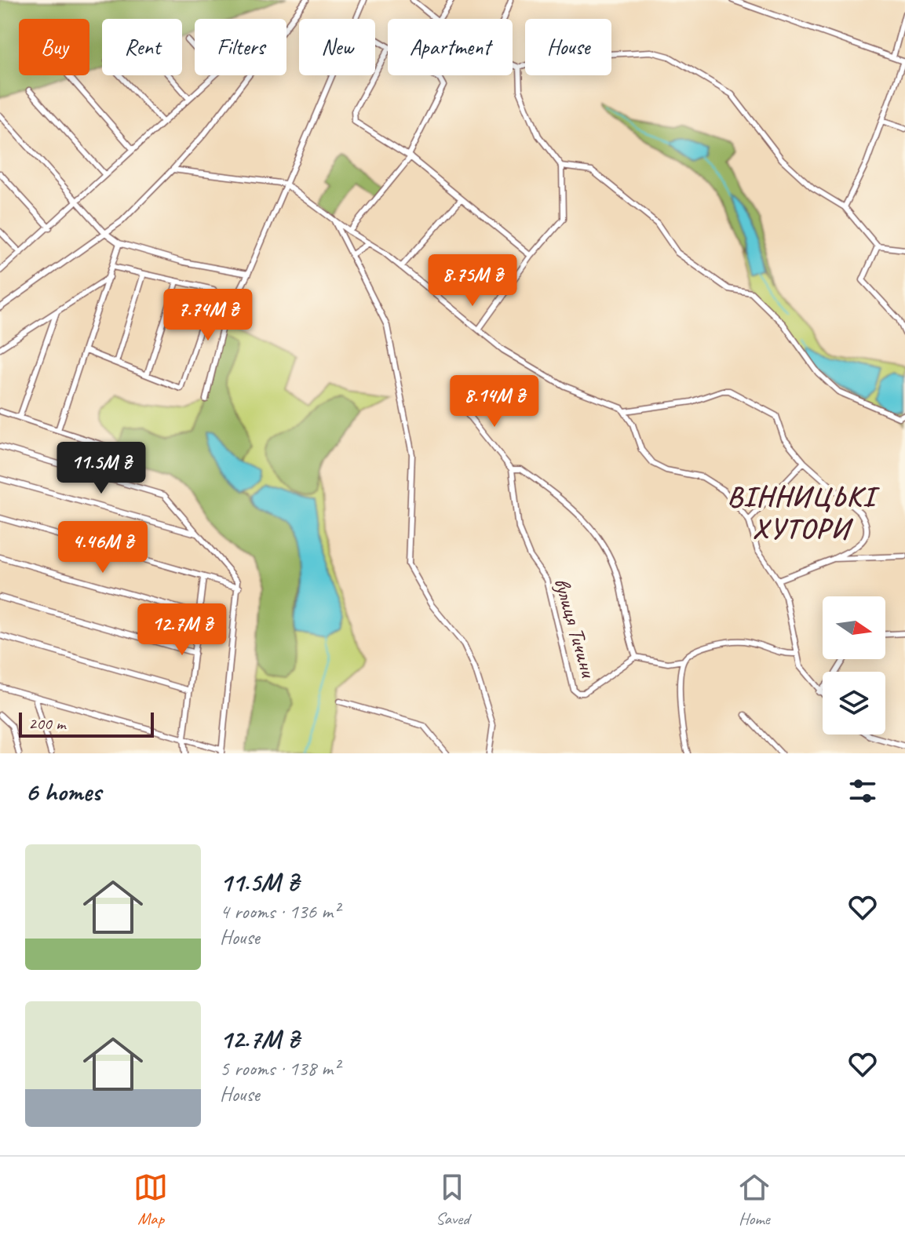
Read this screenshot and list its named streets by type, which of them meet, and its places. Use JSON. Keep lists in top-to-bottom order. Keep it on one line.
{"streets":{"street":["вулиця Тичини"]},"districts":["ВІННИЦЬКІ ХУТОРИ"],"scale_bar":"200 m","north":"right","page":{"chip":["Buy","Rent","Filters","New","Apartment","House"],"price":["8.75M ₴","7.74M ₴","8.14M ₴","11.5M ₴","4.46M ₴","12.7M ₴"],"scale":"200 m","heading":"6 homes","list":[{"name":"11.5M ₴","note":"4 rooms · 136 m² · House"},{"name":"12.7M ₴","note":"5 rooms · 138 m² · House"}],"tabs":["Map","Saved","Home"]}}
